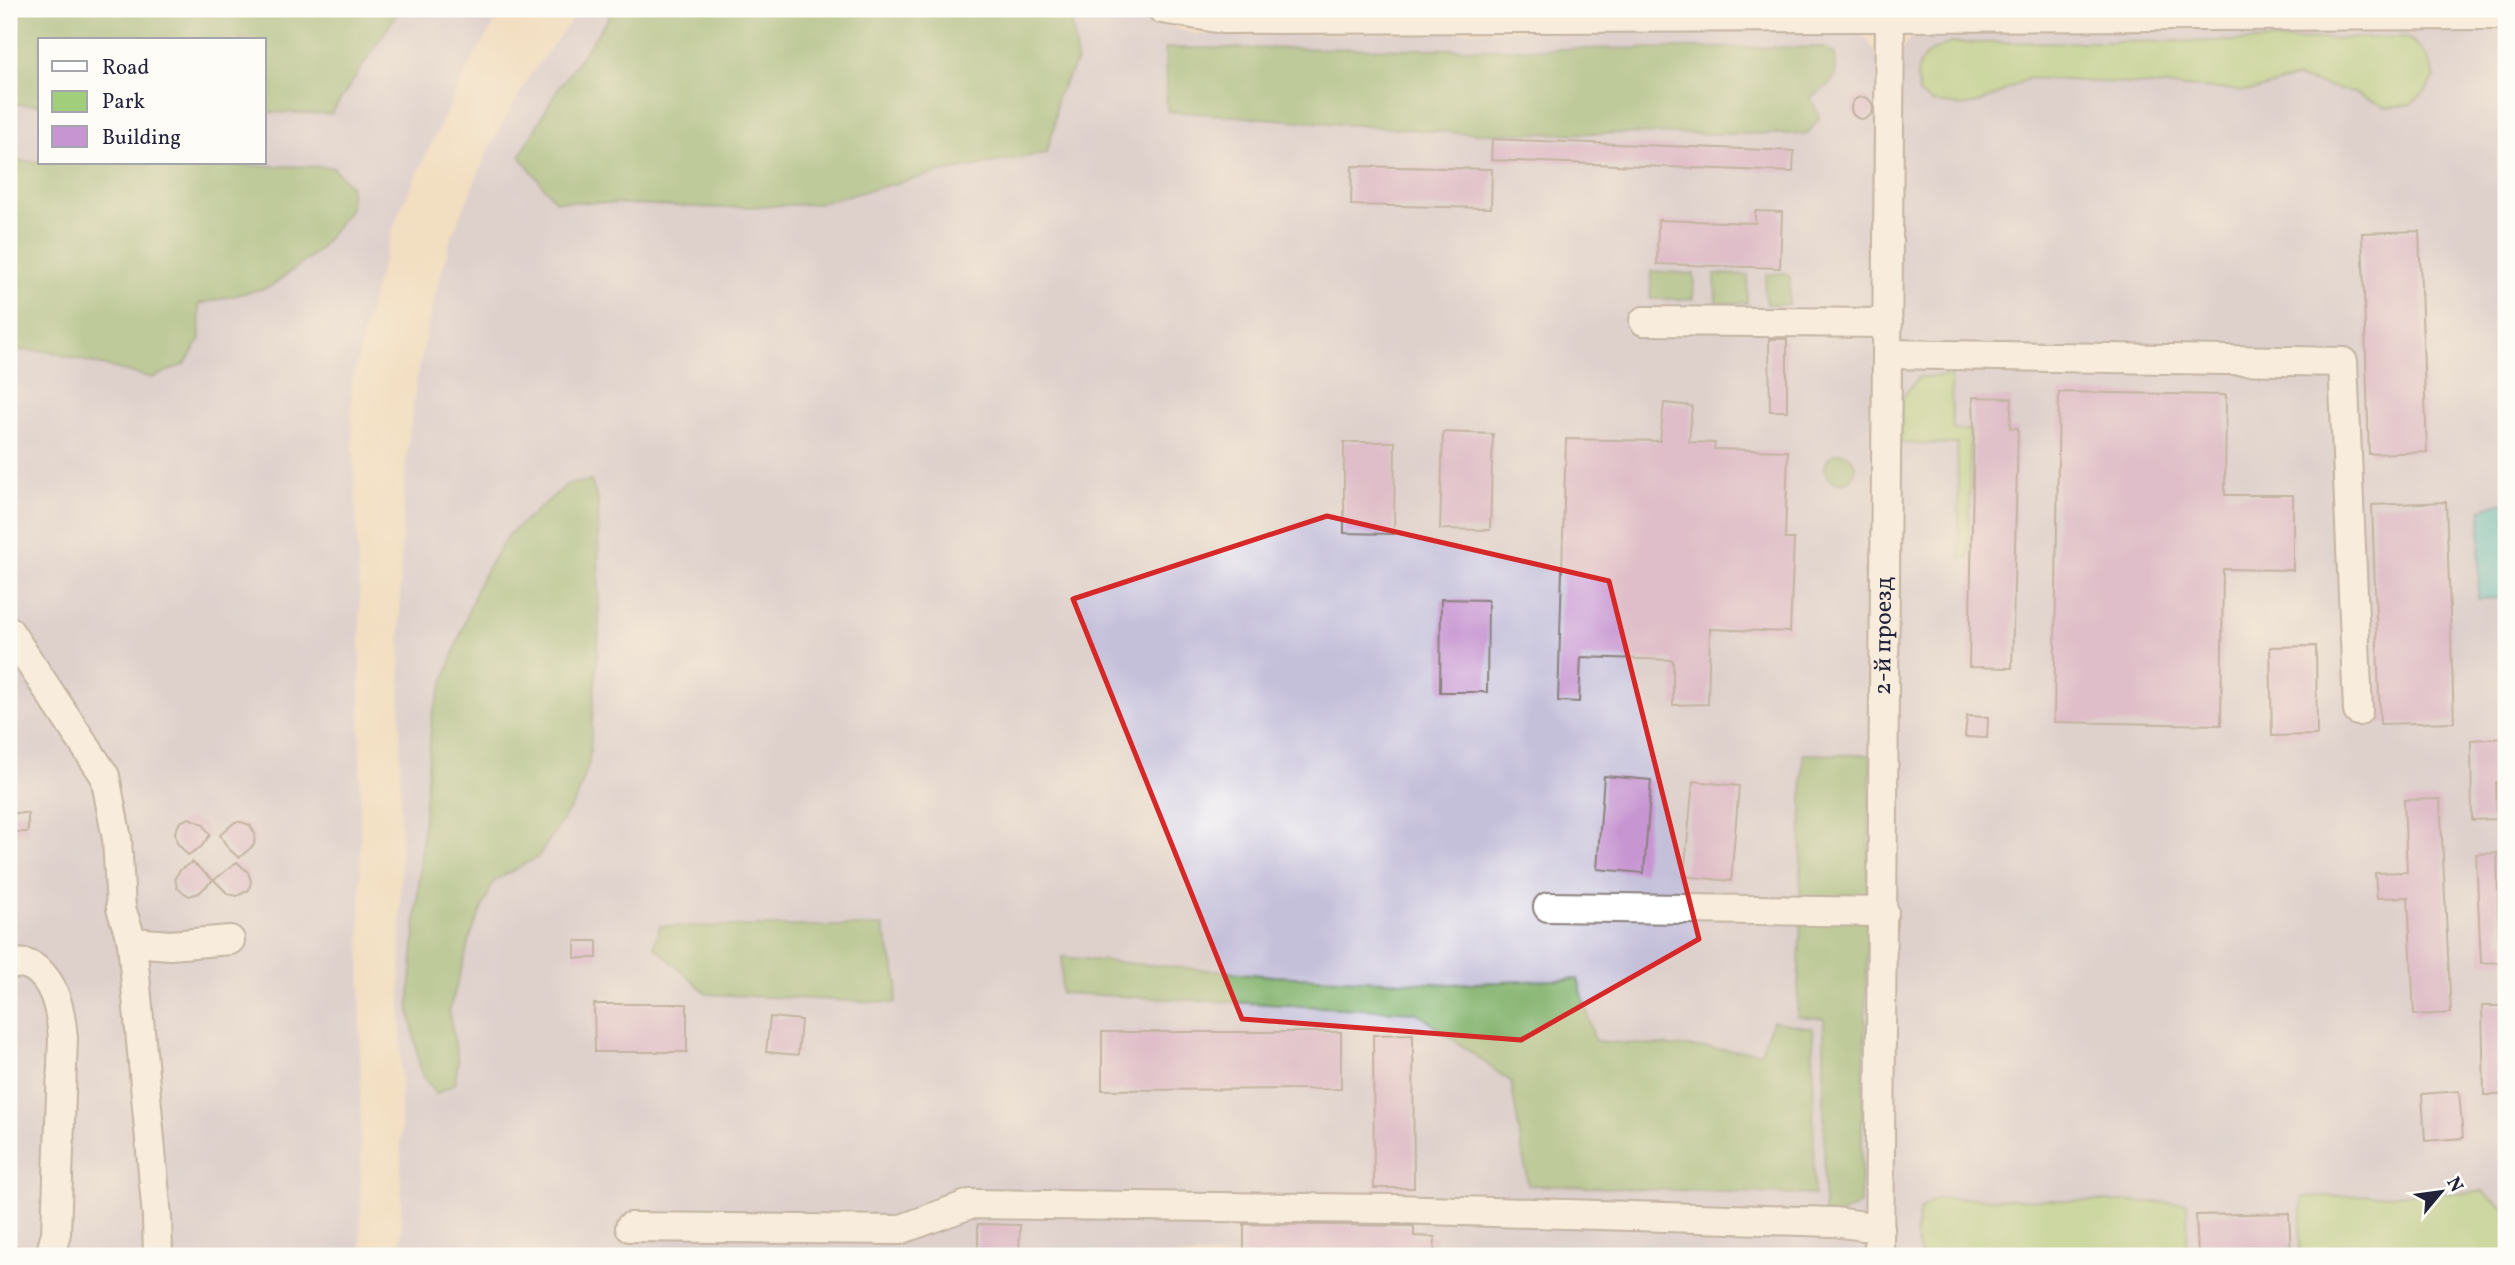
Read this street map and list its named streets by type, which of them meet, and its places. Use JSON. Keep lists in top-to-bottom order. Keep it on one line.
{"streets":{"street":["2-й проезд"]},"legend":["Road","Park","Building"],"north":"top right"}
